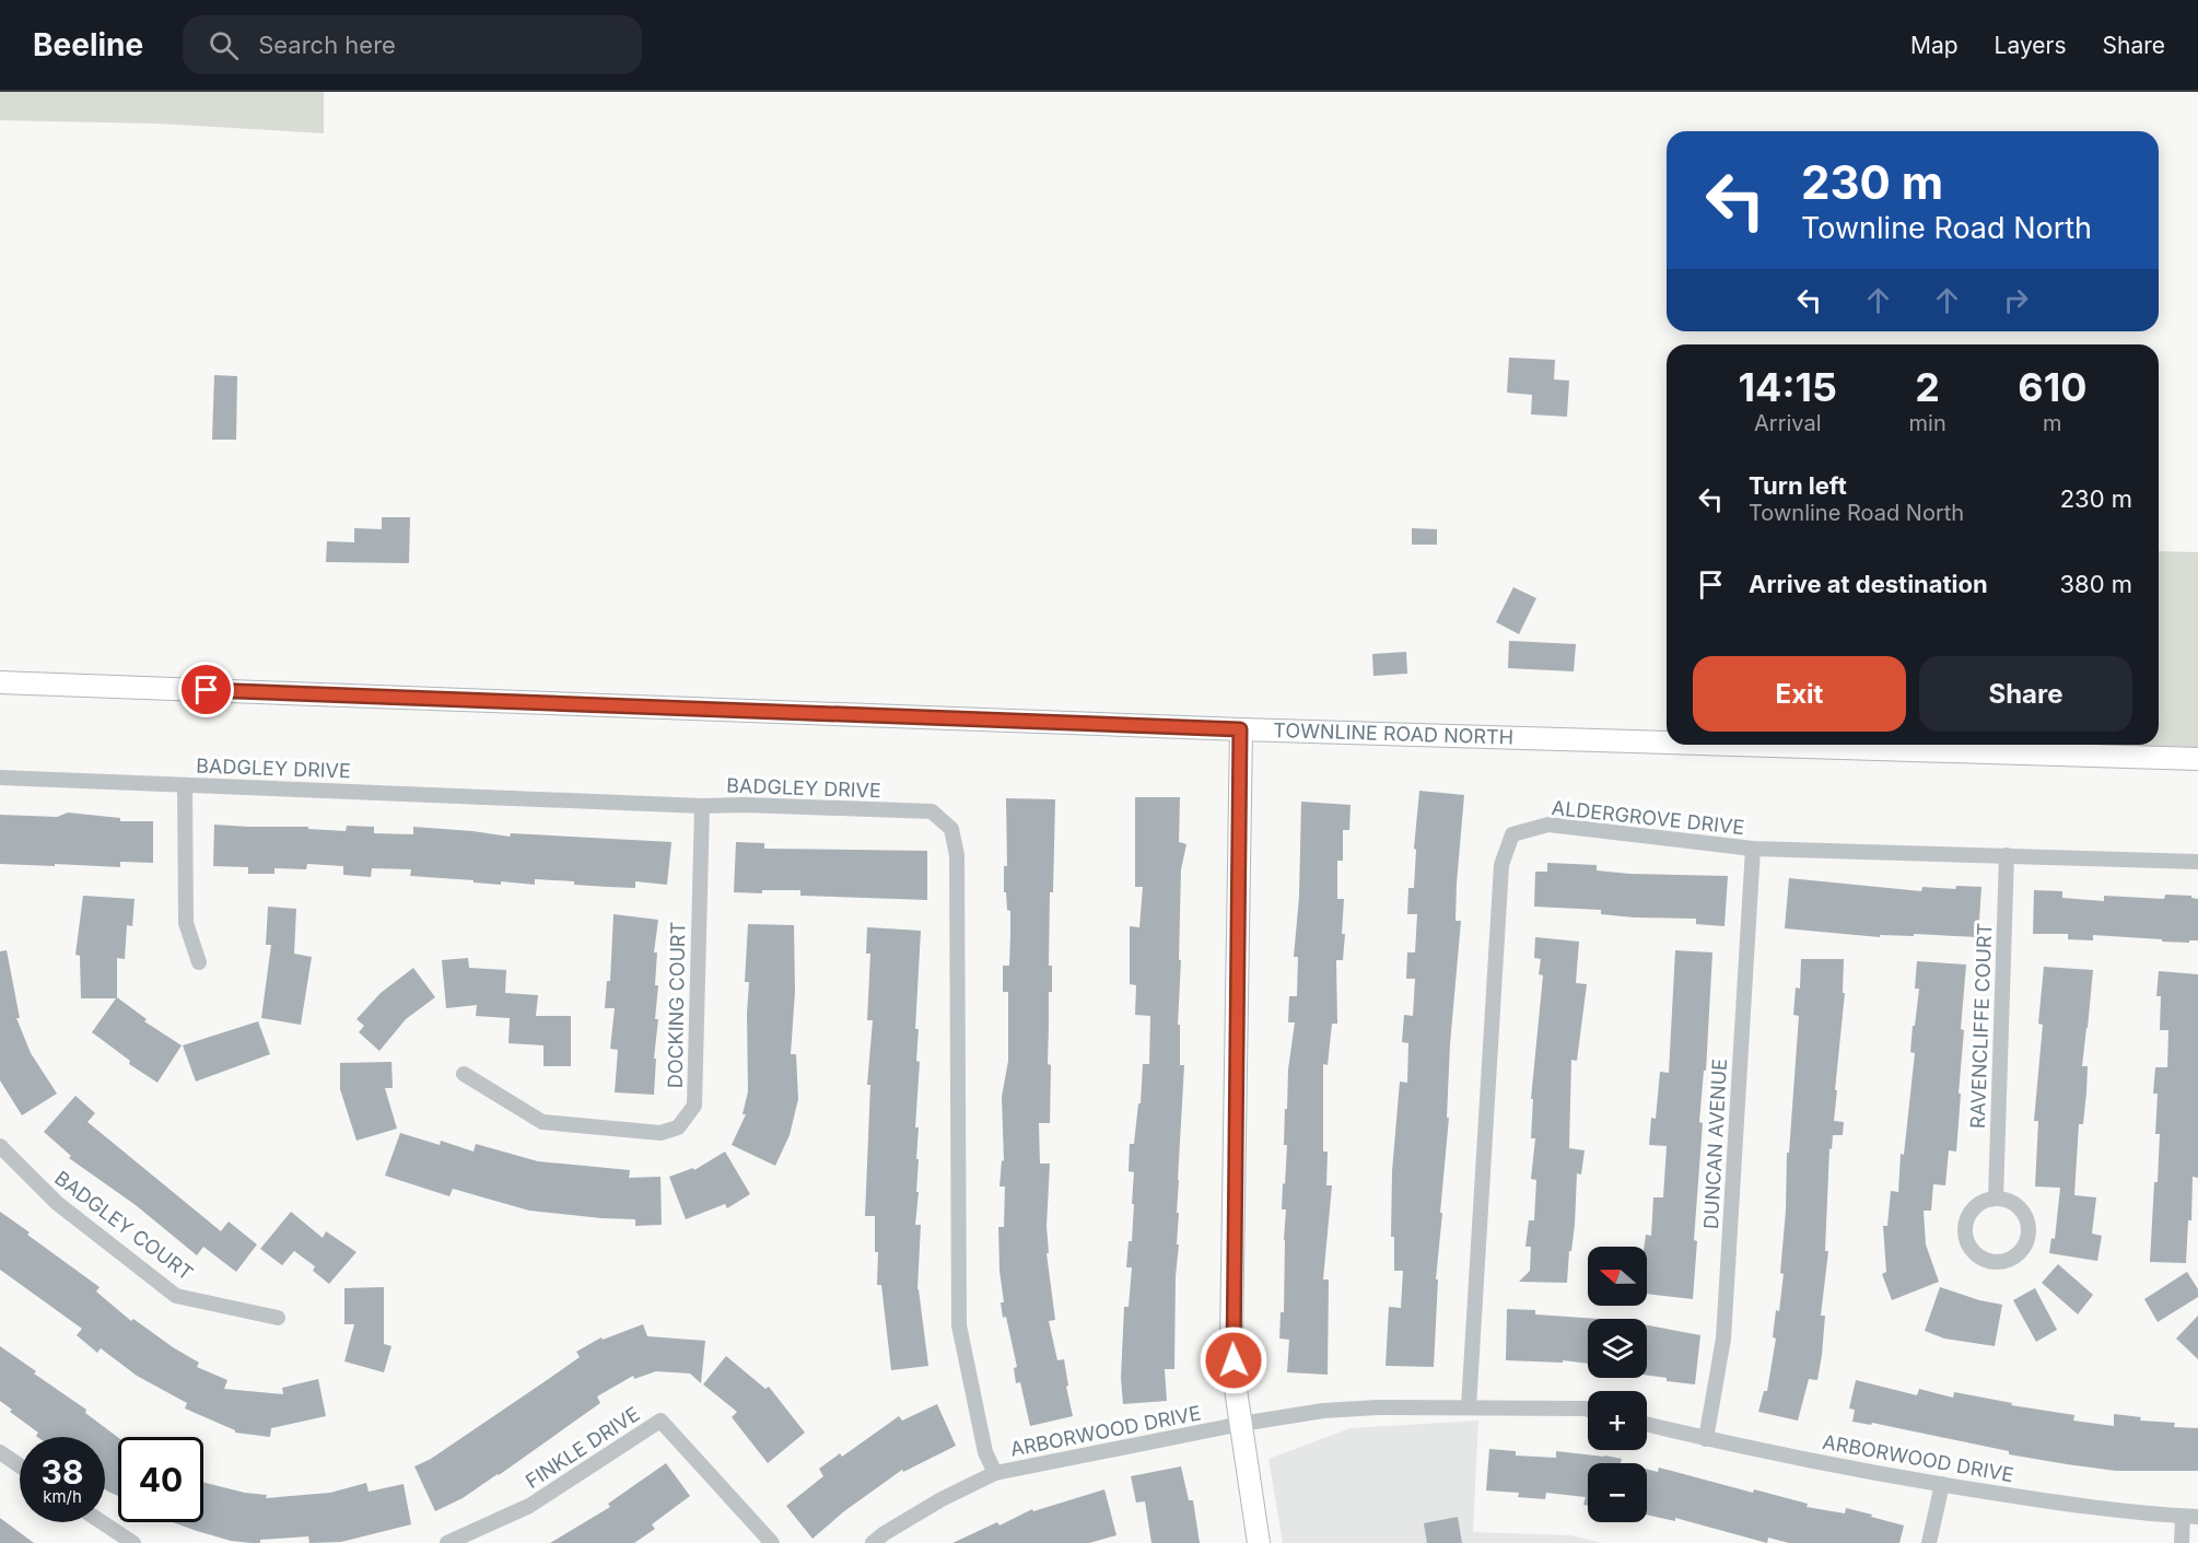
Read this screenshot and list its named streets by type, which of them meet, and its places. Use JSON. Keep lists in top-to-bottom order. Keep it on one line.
{"streets":{"street":["TOWNLINE ROAD NORTH","BADGLEY DRIVE","ALDERGROVE DRIVE","DOCKING COURT","RAVENCLIFFE COURT","DUNCAN AVENUE","BADGLEY COURT","ARBORWOOD DRIVE","FINKLE DRIVE"]},"crossings":[["BADGLEY DRIVE","DOCKING COURT"],["BADGLEY DRIVE","ARBORWOOD DRIVE"],["ALDERGROVE DRIVE","RAVENCLIFFE COURT"],["ALDERGROVE DRIVE","DUNCAN AVENUE"],["ALDERGROVE DRIVE","ARBORWOOD DRIVE"],["DUNCAN AVENUE","ARBORWOOD DRIVE"]],"north":"left","page":{"header":"Beeline","search":"Search here","nav":["Map","Layers","Share"],"turn":["230 m","Townline Road North"],"eta":["14:15","Arrival","2","min","610","m"],"list":[{"name":"Turn left","note":"Townline Road North","value":"230 m"},{"name":"Arrive at destination","value":"380 m"}],"buttons":["Exit","Share"],"map_buttons":["+","−"],"speed":"38 km/h","limit":"40"}}
